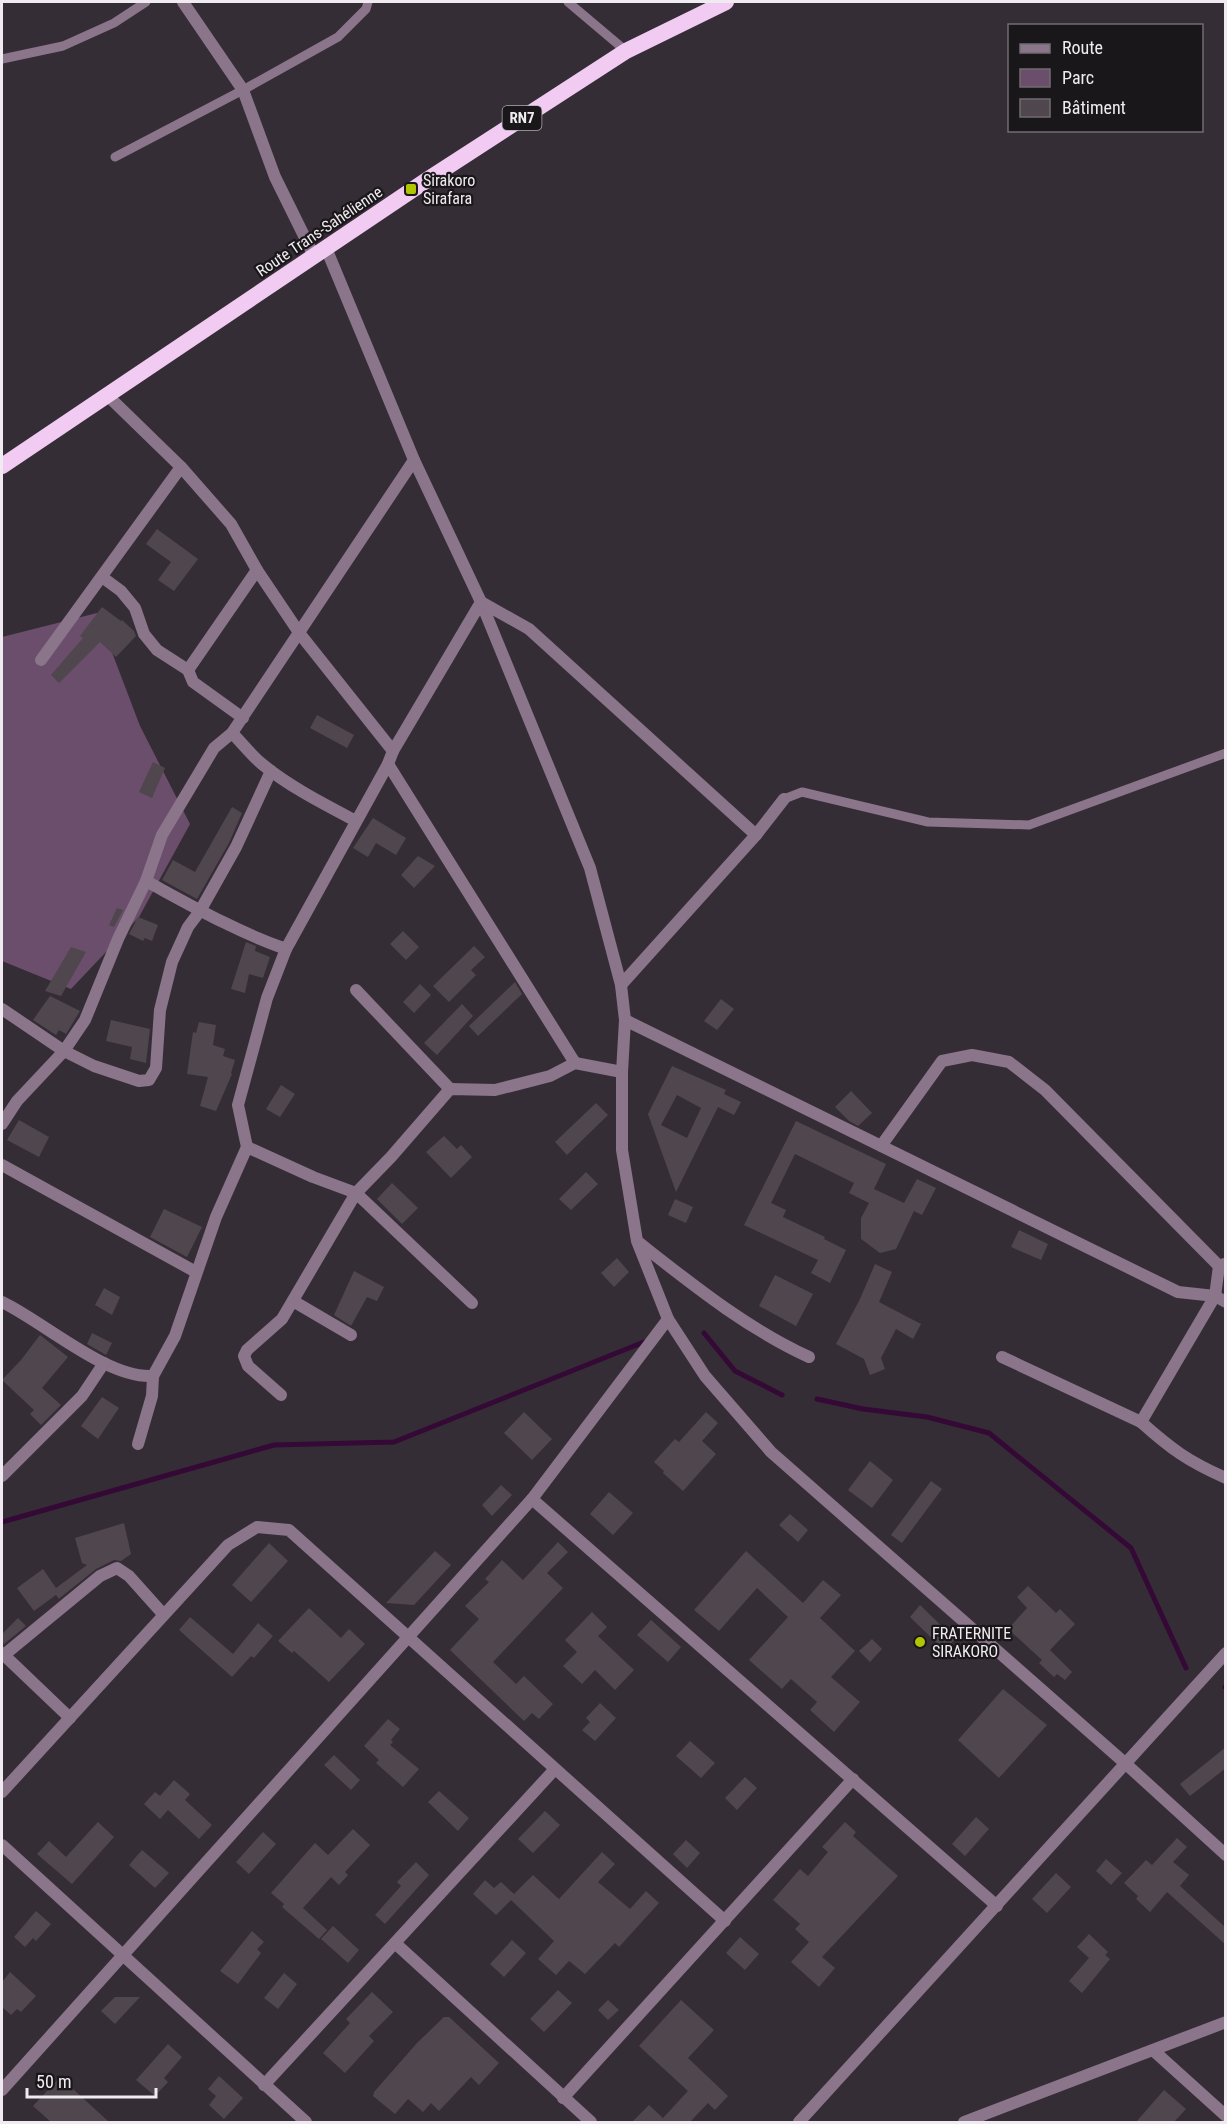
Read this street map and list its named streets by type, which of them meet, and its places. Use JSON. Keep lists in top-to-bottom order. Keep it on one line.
{"streets":{"highway":["RN7","Route Trans-Sahélienne"]},"places":{"transit":["Sirakoro Sirafara"],"other":["FRATERNITE SIRAKORO"]},"legend":["Route","Parc","Bâtiment"],"scale_bar":"50 m"}
